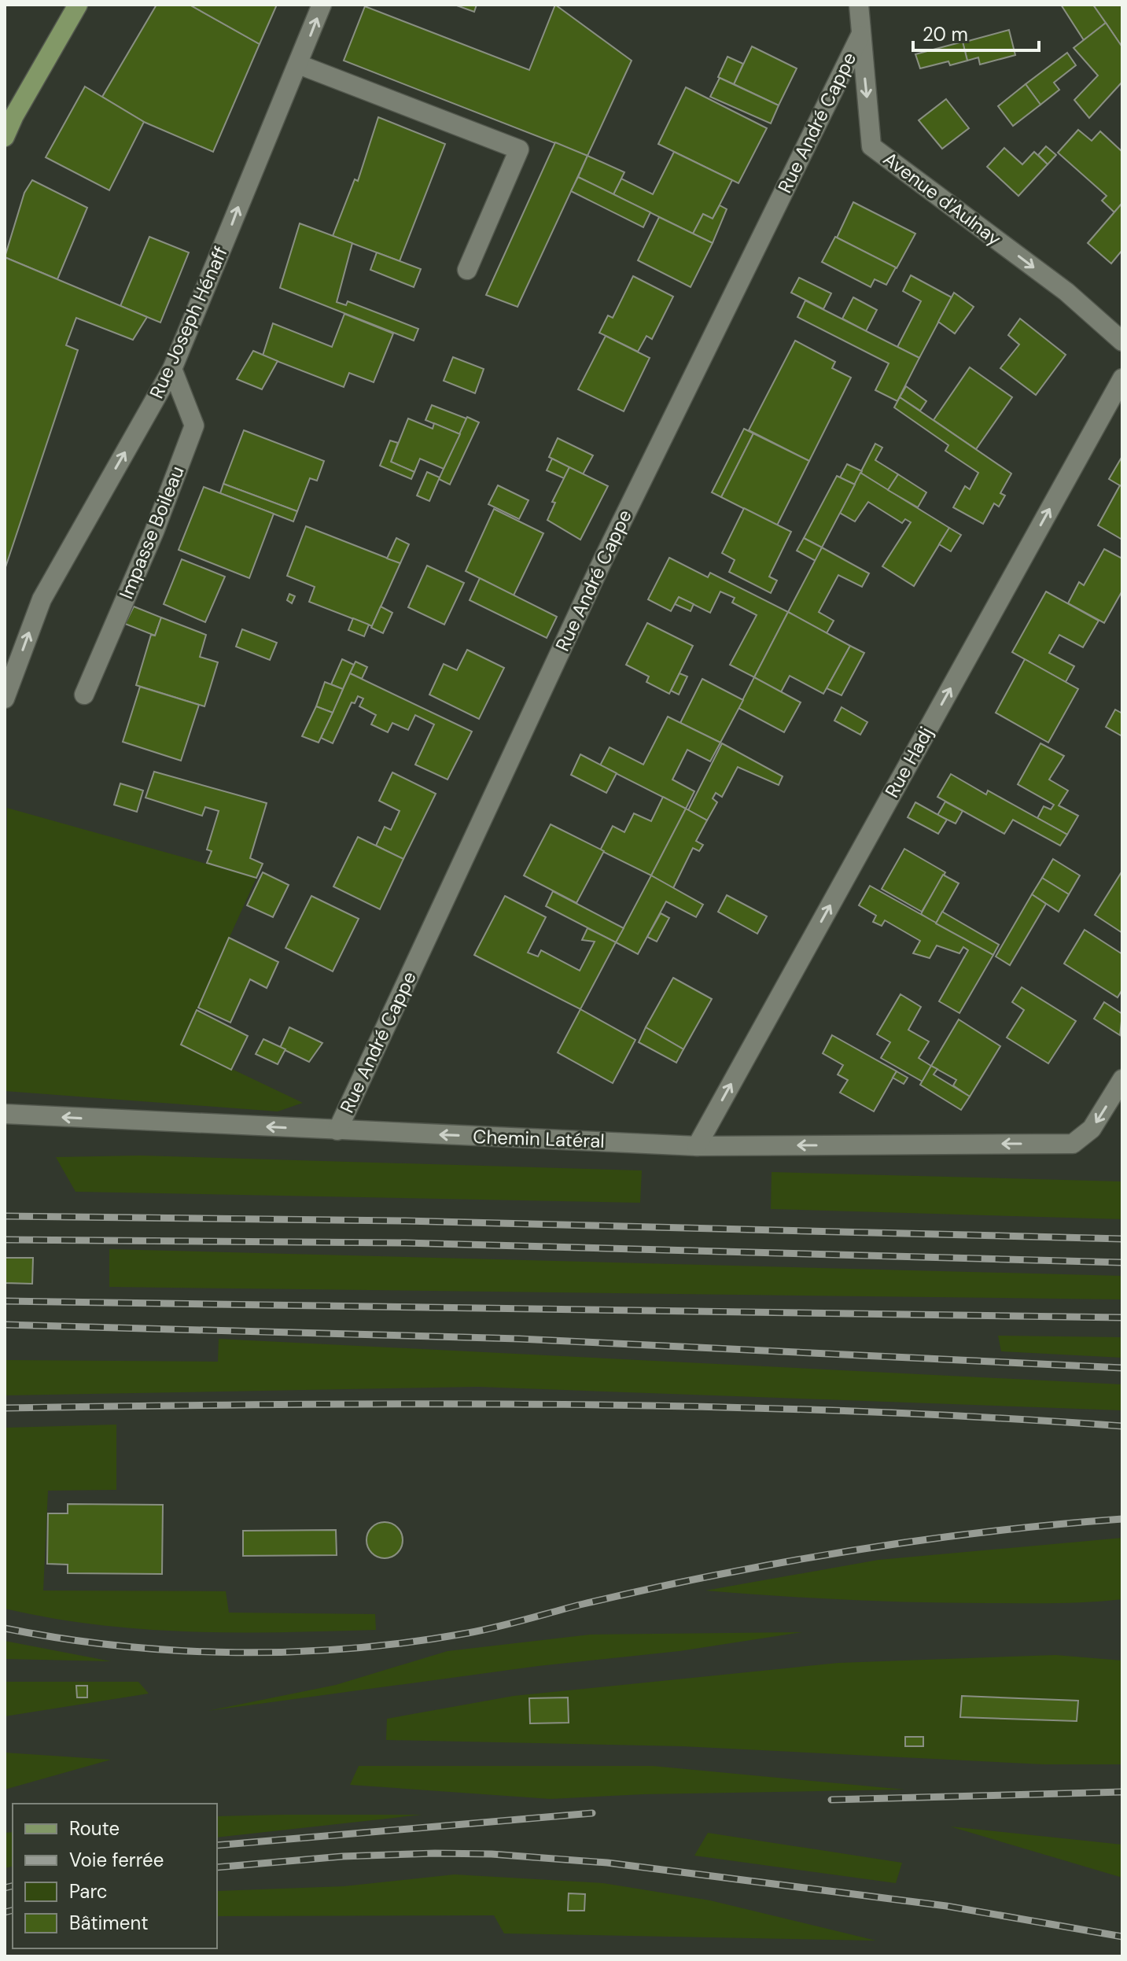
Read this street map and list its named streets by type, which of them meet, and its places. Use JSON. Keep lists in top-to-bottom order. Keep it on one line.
{"streets":{"street":["Rue André Cappe","Avenue d'Aulnay","Rue Joseph Hénaff","Impasse Boileau","Rue Hadj","Chemin Latéral"]},"crossings":[["Rue André Cappe","Avenue d'Aulnay"],["Rue André Cappe","Chemin Latéral"],["Rue Joseph Hénaff","Impasse Boileau"],["Rue Hadj","Chemin Latéral"]],"one_way":["Avenue d'Aulnay","Rue Joseph Hénaff","Rue Hadj","Chemin Latéral"],"legend":["Route","Voie ferrée","Parc","Bâtiment"],"scale_bar":"20 m"}
